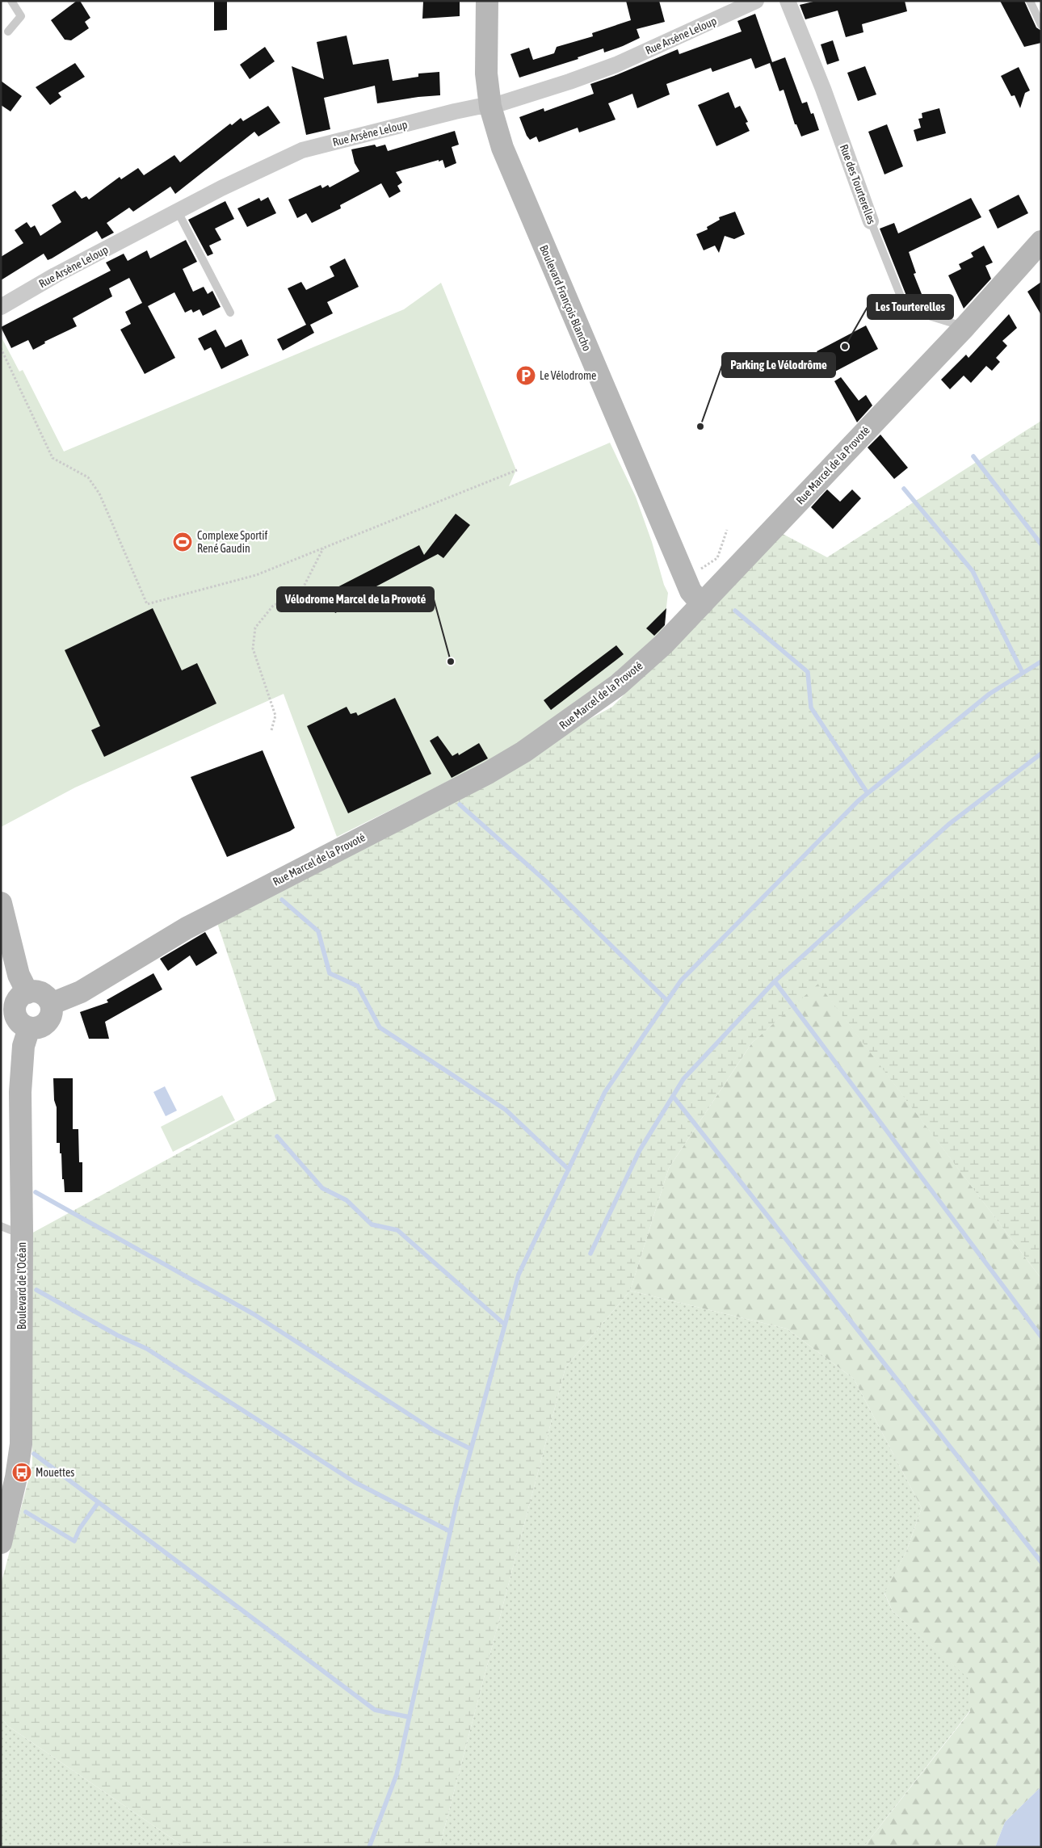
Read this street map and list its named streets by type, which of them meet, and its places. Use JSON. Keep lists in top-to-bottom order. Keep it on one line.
{"streets":{"main road":["Boulevard François Blancho","Rue Marcel de la Provoté","Boulevard de l'Océan"],"street":["Rue Arsène Leloup","Rue des Tourterelles"]},"crossings":[["Rue Arsène Leloup","Boulevard François Blancho"],["Rue des Tourterelles","Rue Marcel de la Provoté"],["Boulevard François Blancho","Rue Marcel de la Provoté"],["Rue Marcel de la Provoté","Boulevard de l'Océan"]],"places":{"other":["Les Tourterelles","Parking Le Vélodrôme","Vélodrome Marcel de la Provoté"],"parking":["Le Vélodrome"],"sports":["Complexe Sportif René Gaudin"],"bus stop":["Mouettes"]}}
